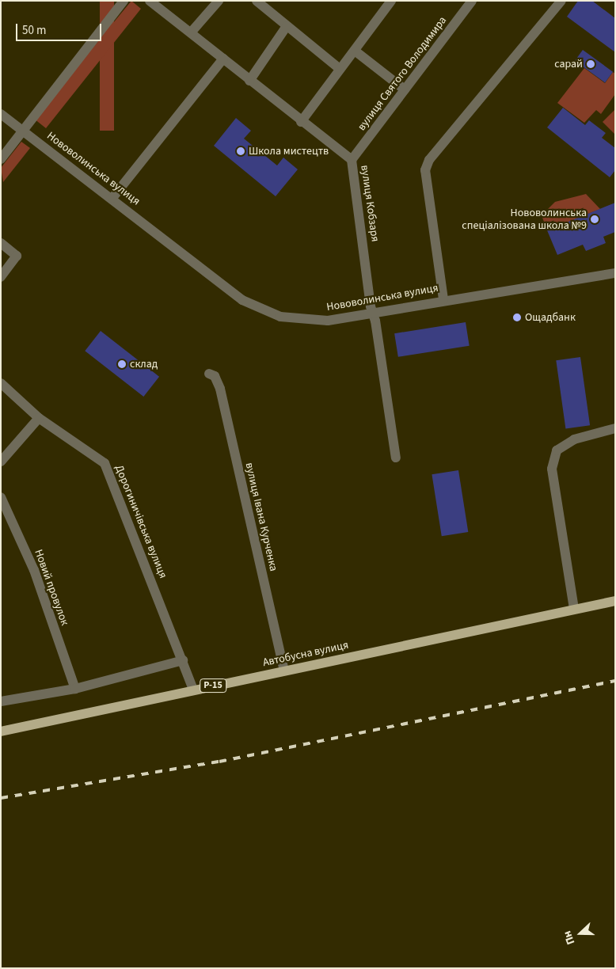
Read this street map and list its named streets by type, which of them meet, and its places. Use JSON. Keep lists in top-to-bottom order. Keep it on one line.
{"streets":{"main road":["Автобусна вулиця","Р-15"],"street":["вулиця Святого Володимира","Нововолинська вулиця","вулиця Кобзаря","вулиця Івана Курченка","Дорогиничівська вулиця","Новий провулок"]},"crossings":[["вулиця Святого Володимира","вулиця Кобзаря"],["Нововолинська вулиця","вулиця Кобзаря"],["вулиця Івана Курченка","Автобусна вулиця"],["Дорогиничівська вулиця","Автобусна вулиця"]],"places":["сарай","Школа мистецтв","Нововолинська спеціалізована школа №9","Ощадбанк","склад"],"scale_bar":"50 m","north":"left"}
